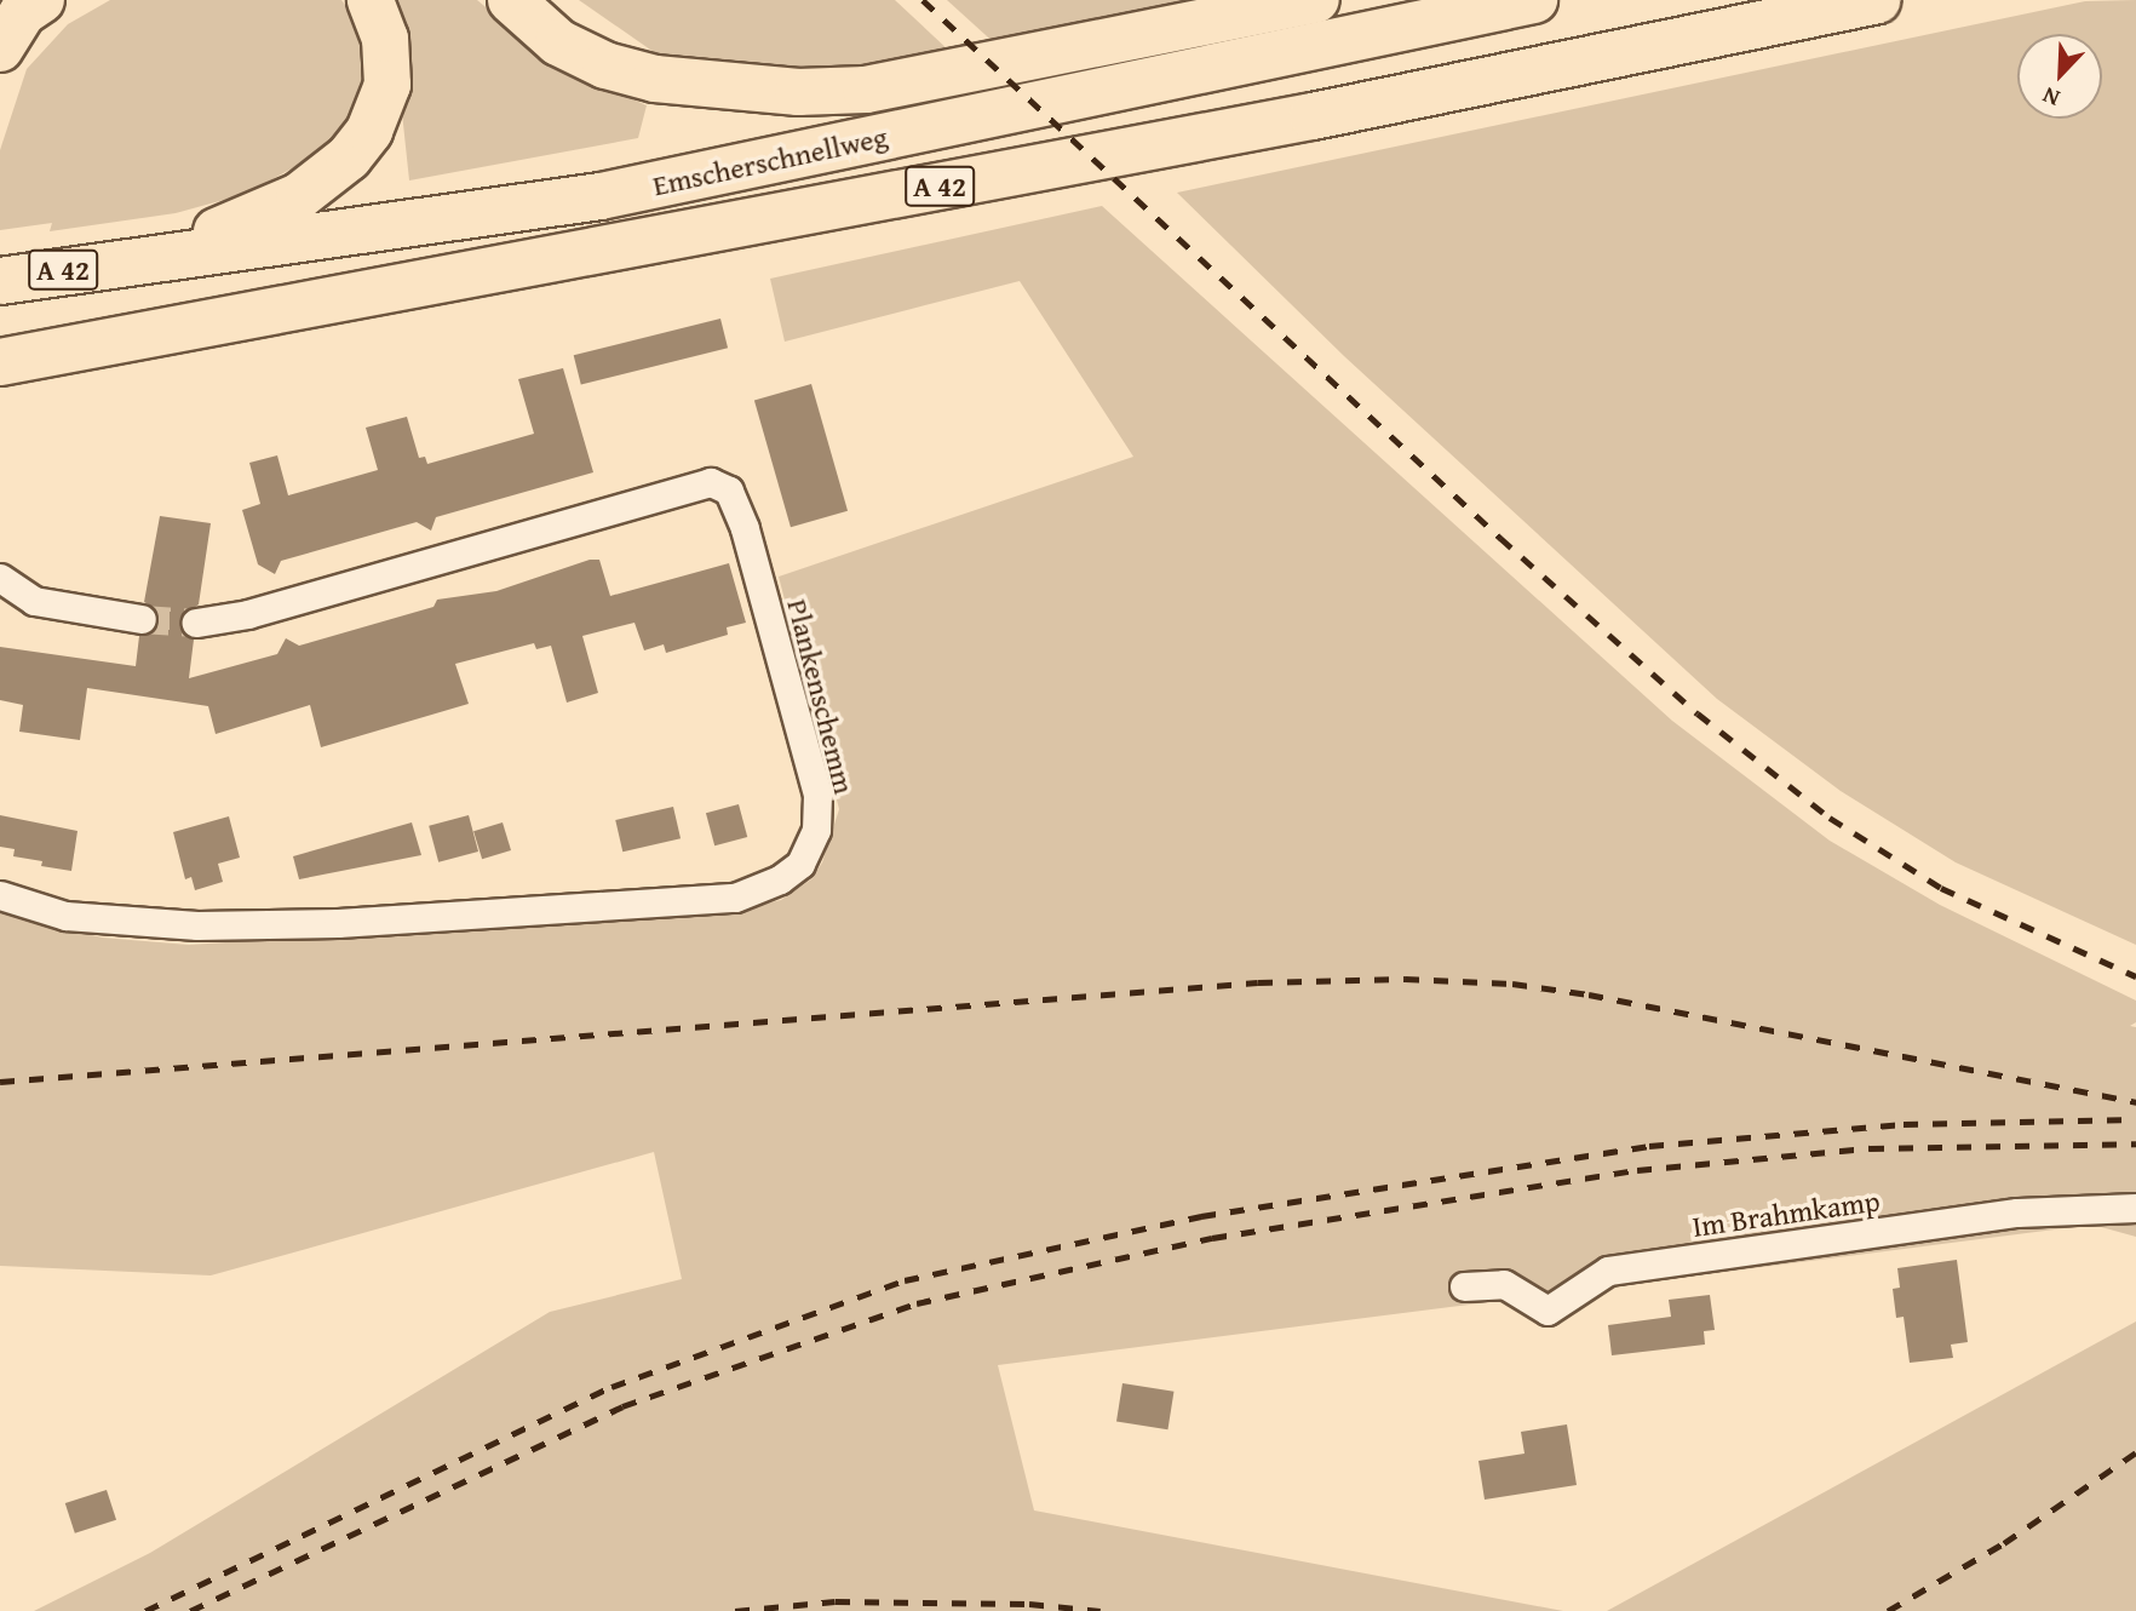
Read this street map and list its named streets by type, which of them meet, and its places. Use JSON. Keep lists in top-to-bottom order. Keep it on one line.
{"streets":{"highway":["Emscherschnellweg","A 42"],"street":["Plankenschemm","Im Brahmkamp"]},"north":"bottom left"}
